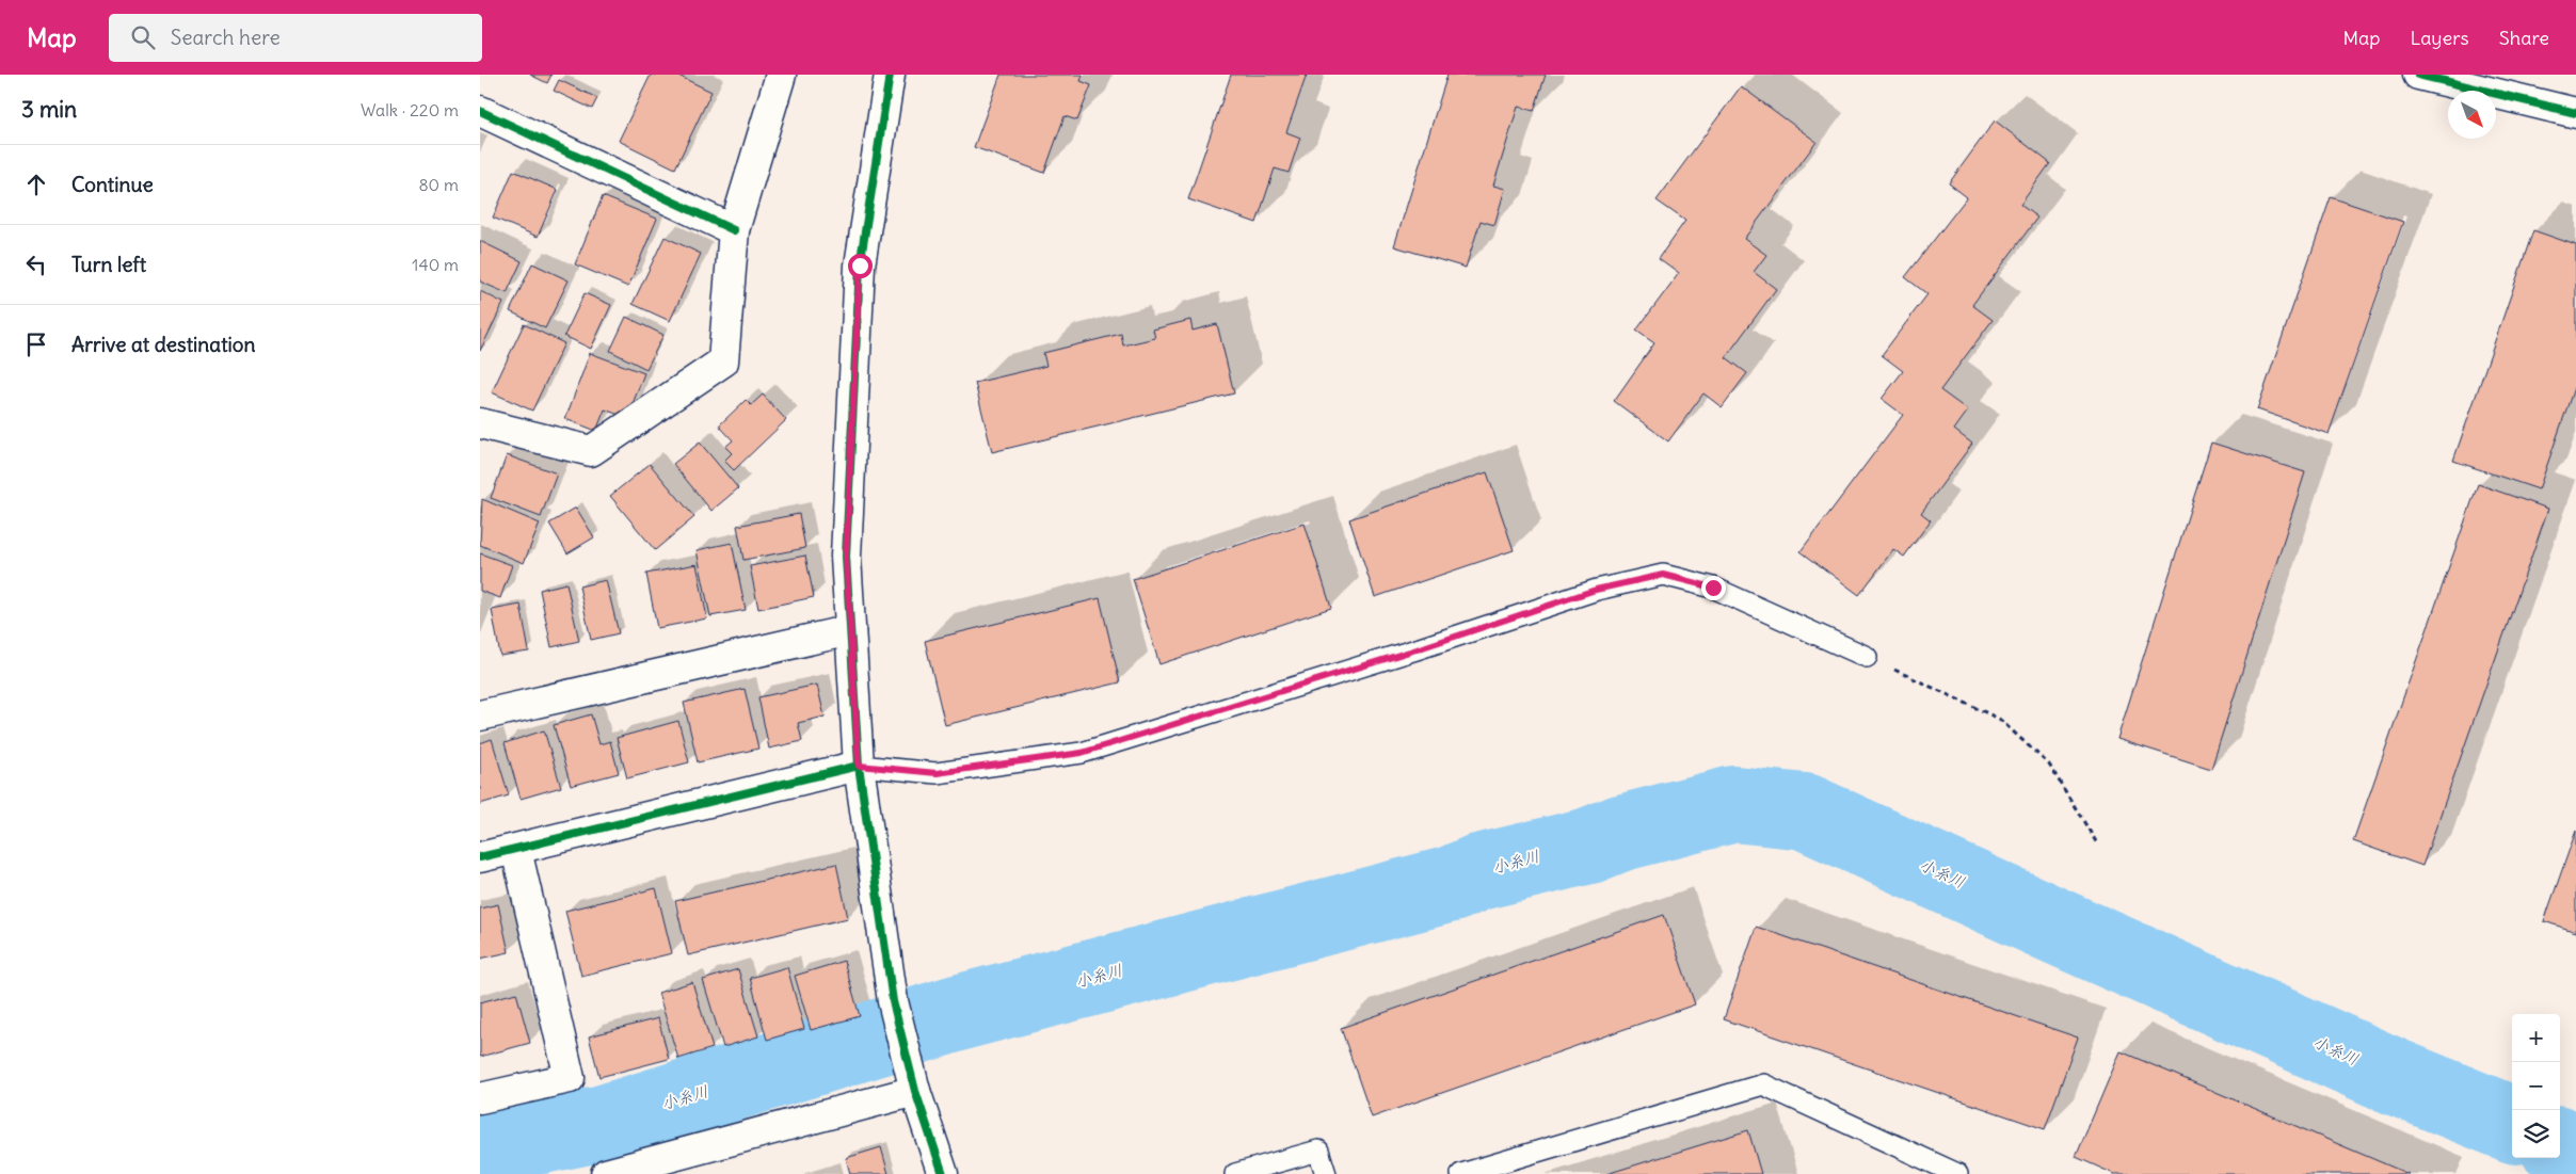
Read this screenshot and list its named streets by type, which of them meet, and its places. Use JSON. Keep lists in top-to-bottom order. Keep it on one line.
{"water":["小糸川"],"north":"bottom right","page":{"header":"Map","search":"Search here","nav":["Map","Layers","Share"],"heading":["3 min","Walk · 220 m"],"list":[["Continue","80 m"],["Turn left","140 m"],"Arrive at destination"],"map_buttons":["+","−"]}}
